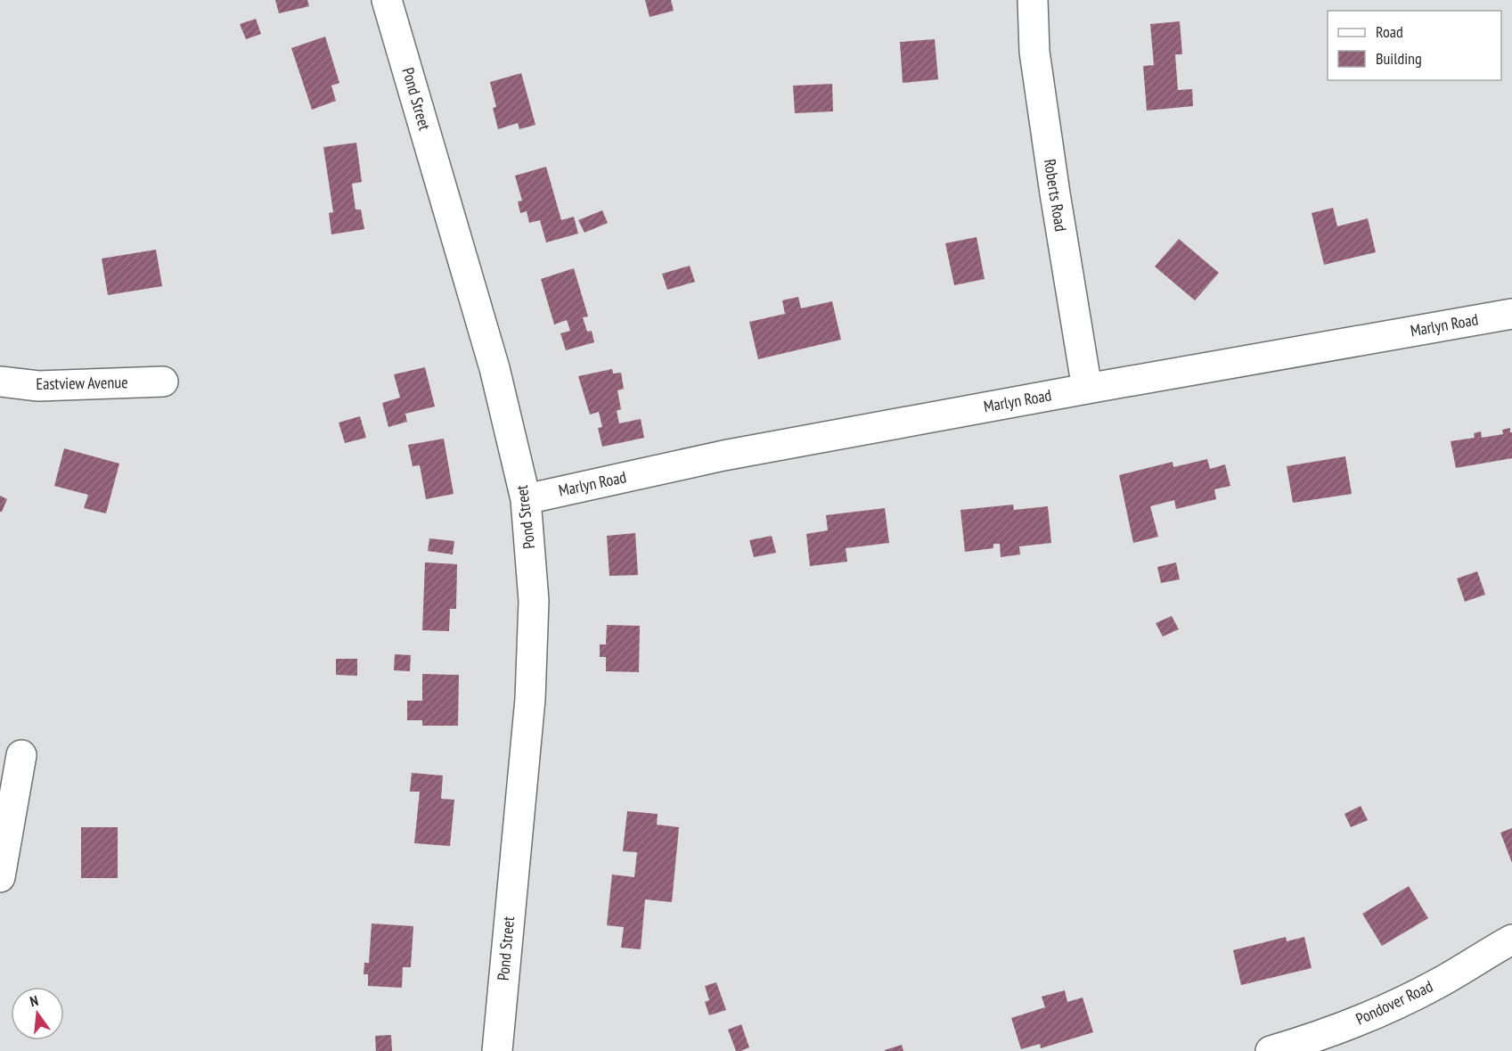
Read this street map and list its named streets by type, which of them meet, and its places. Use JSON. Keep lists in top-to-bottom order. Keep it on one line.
{"streets":{"street":["Pond Street","Roberts Road","Marlyn Road","Eastview Avenue","Pondover Road"]},"crossings":[["Pond Street","Marlyn Road"],["Roberts Road","Marlyn Road"]],"legend":["Road","Building"],"north":"top"}
